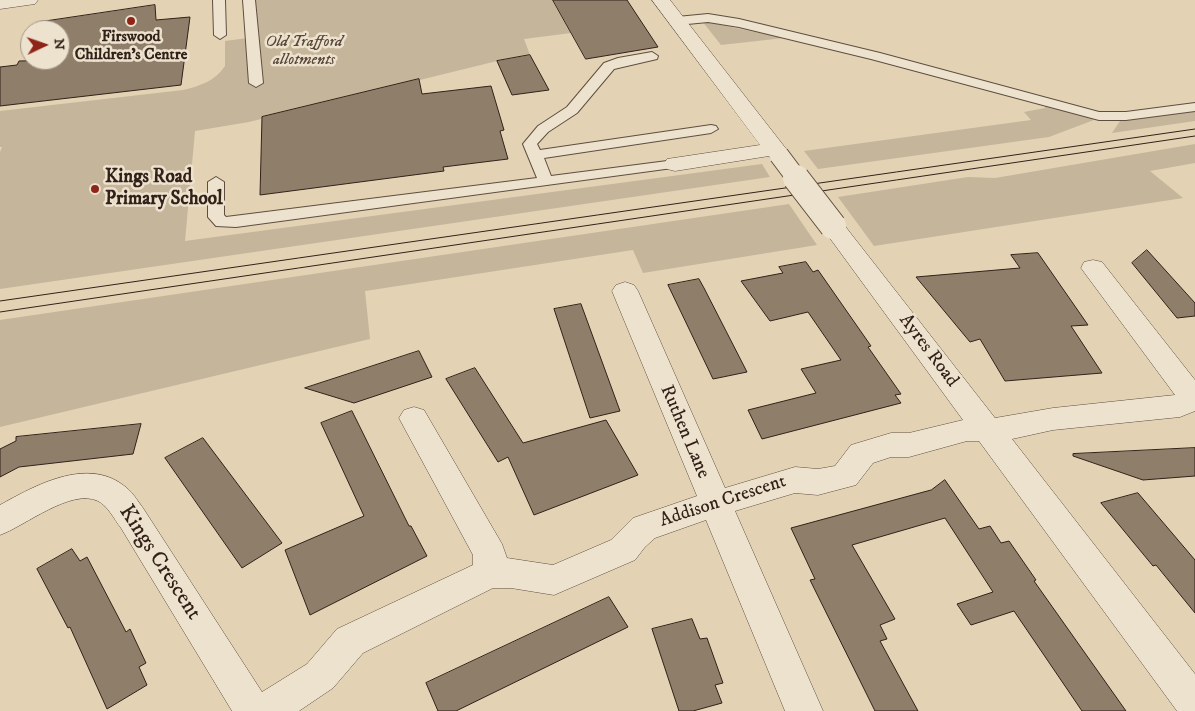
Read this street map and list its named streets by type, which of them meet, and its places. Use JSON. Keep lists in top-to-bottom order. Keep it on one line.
{"streets":{"street":["Ayres Road","Ruthen Lane","Addison Crescent","Kings Crescent"]},"crossings":[["Ayres Road","Addison Crescent"],["Ruthen Lane","Addison Crescent"]],"parks":["Old Trafford allotments"],"places":["Firswood Children's Centre","Kings Road Primary School"],"north":"right"}
